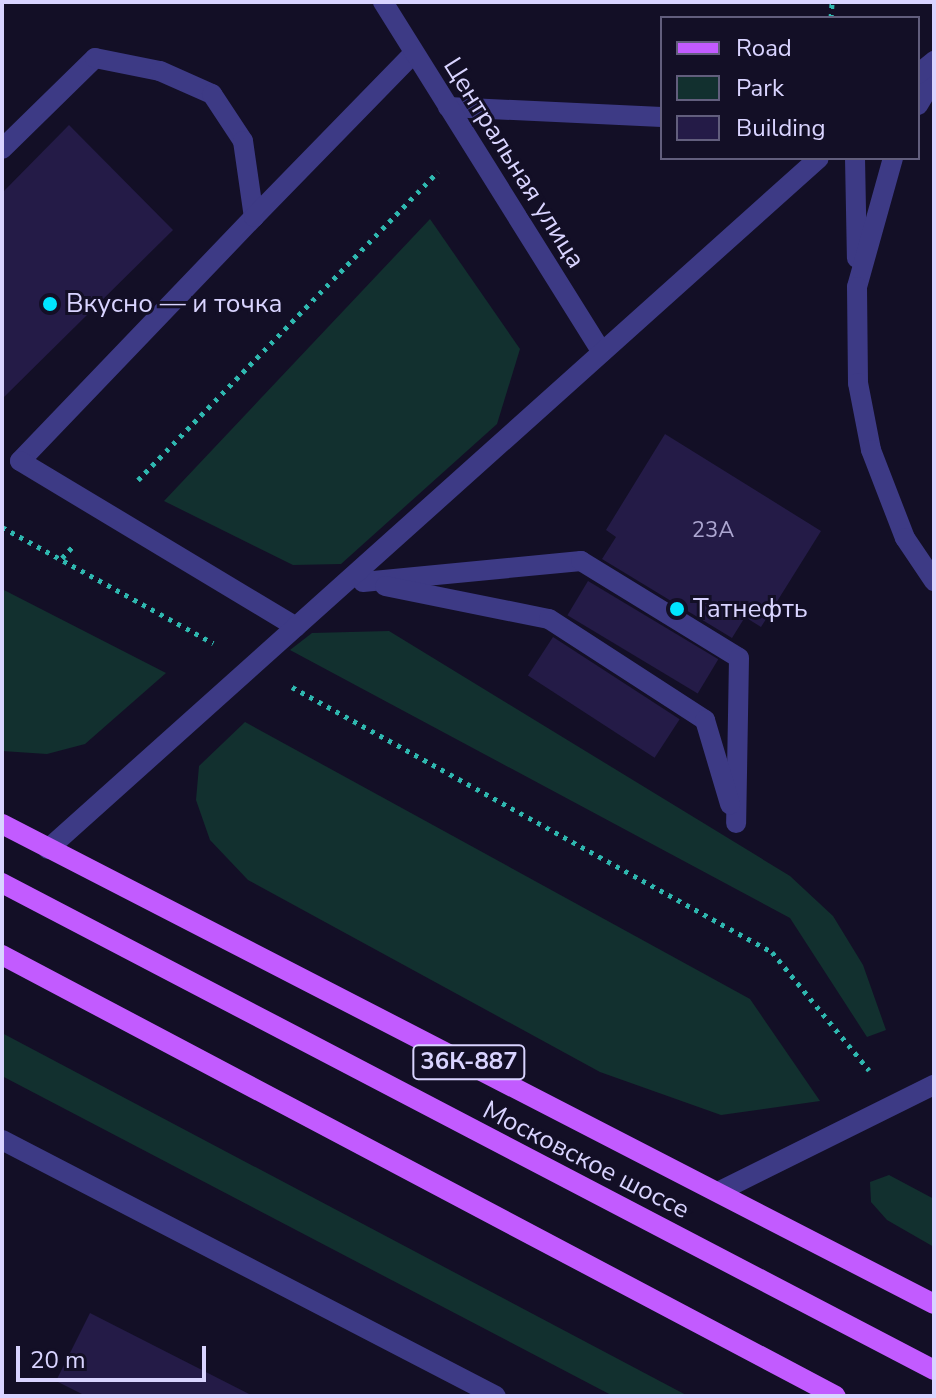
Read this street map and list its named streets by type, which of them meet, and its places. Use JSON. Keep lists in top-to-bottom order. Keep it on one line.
{"streets":{"main road":["36К-887","Московское шоссе"],"street":["Центральная улица"]},"places":["Вкусно — и точка","Татнефть"],"house_numbers":["23А"],"legend":["Road","Park","Building"],"scale_bar":"20 m"}
